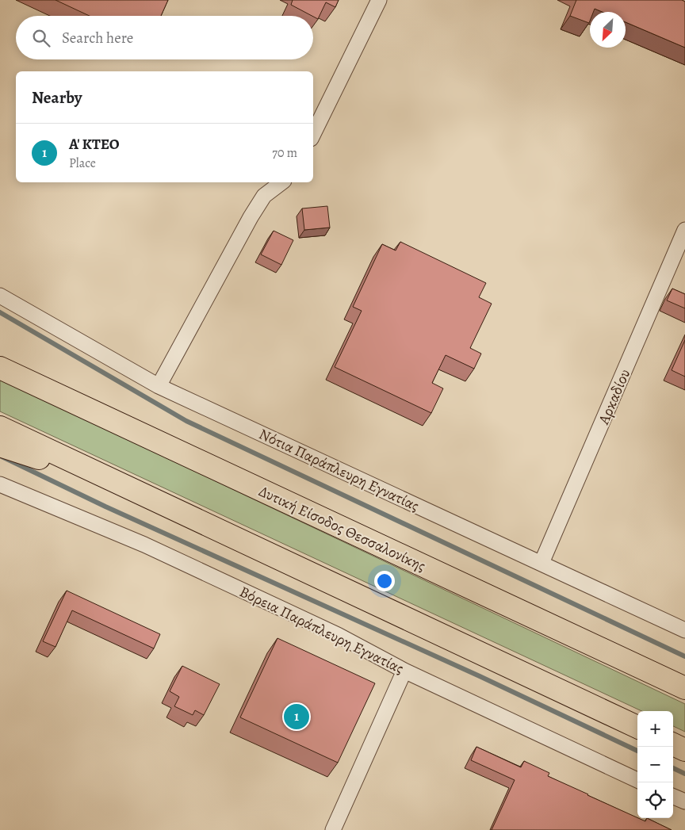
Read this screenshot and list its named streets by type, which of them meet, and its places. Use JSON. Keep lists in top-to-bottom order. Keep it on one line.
{"streets":{"highway":["Δυτική Είσοδος Θεσσαλονίκης"],"street":["Αρκαδίου","Νότια Παράπλευρη Εγνατίας","Βόρεια Παράπλευρη Εγνατίας"]},"crossings":[["Αρκαδίου","Νότια Παράπλευρη Εγνατίας"]],"north":"bottom left","page":{"search":"Search here","heading":"Nearby","list":[{"mark":"1","name":"Α' ΚΤΕΟ","note":"Place","value":"70 m"}],"pins":"1","map_buttons":["+","−"]}}
